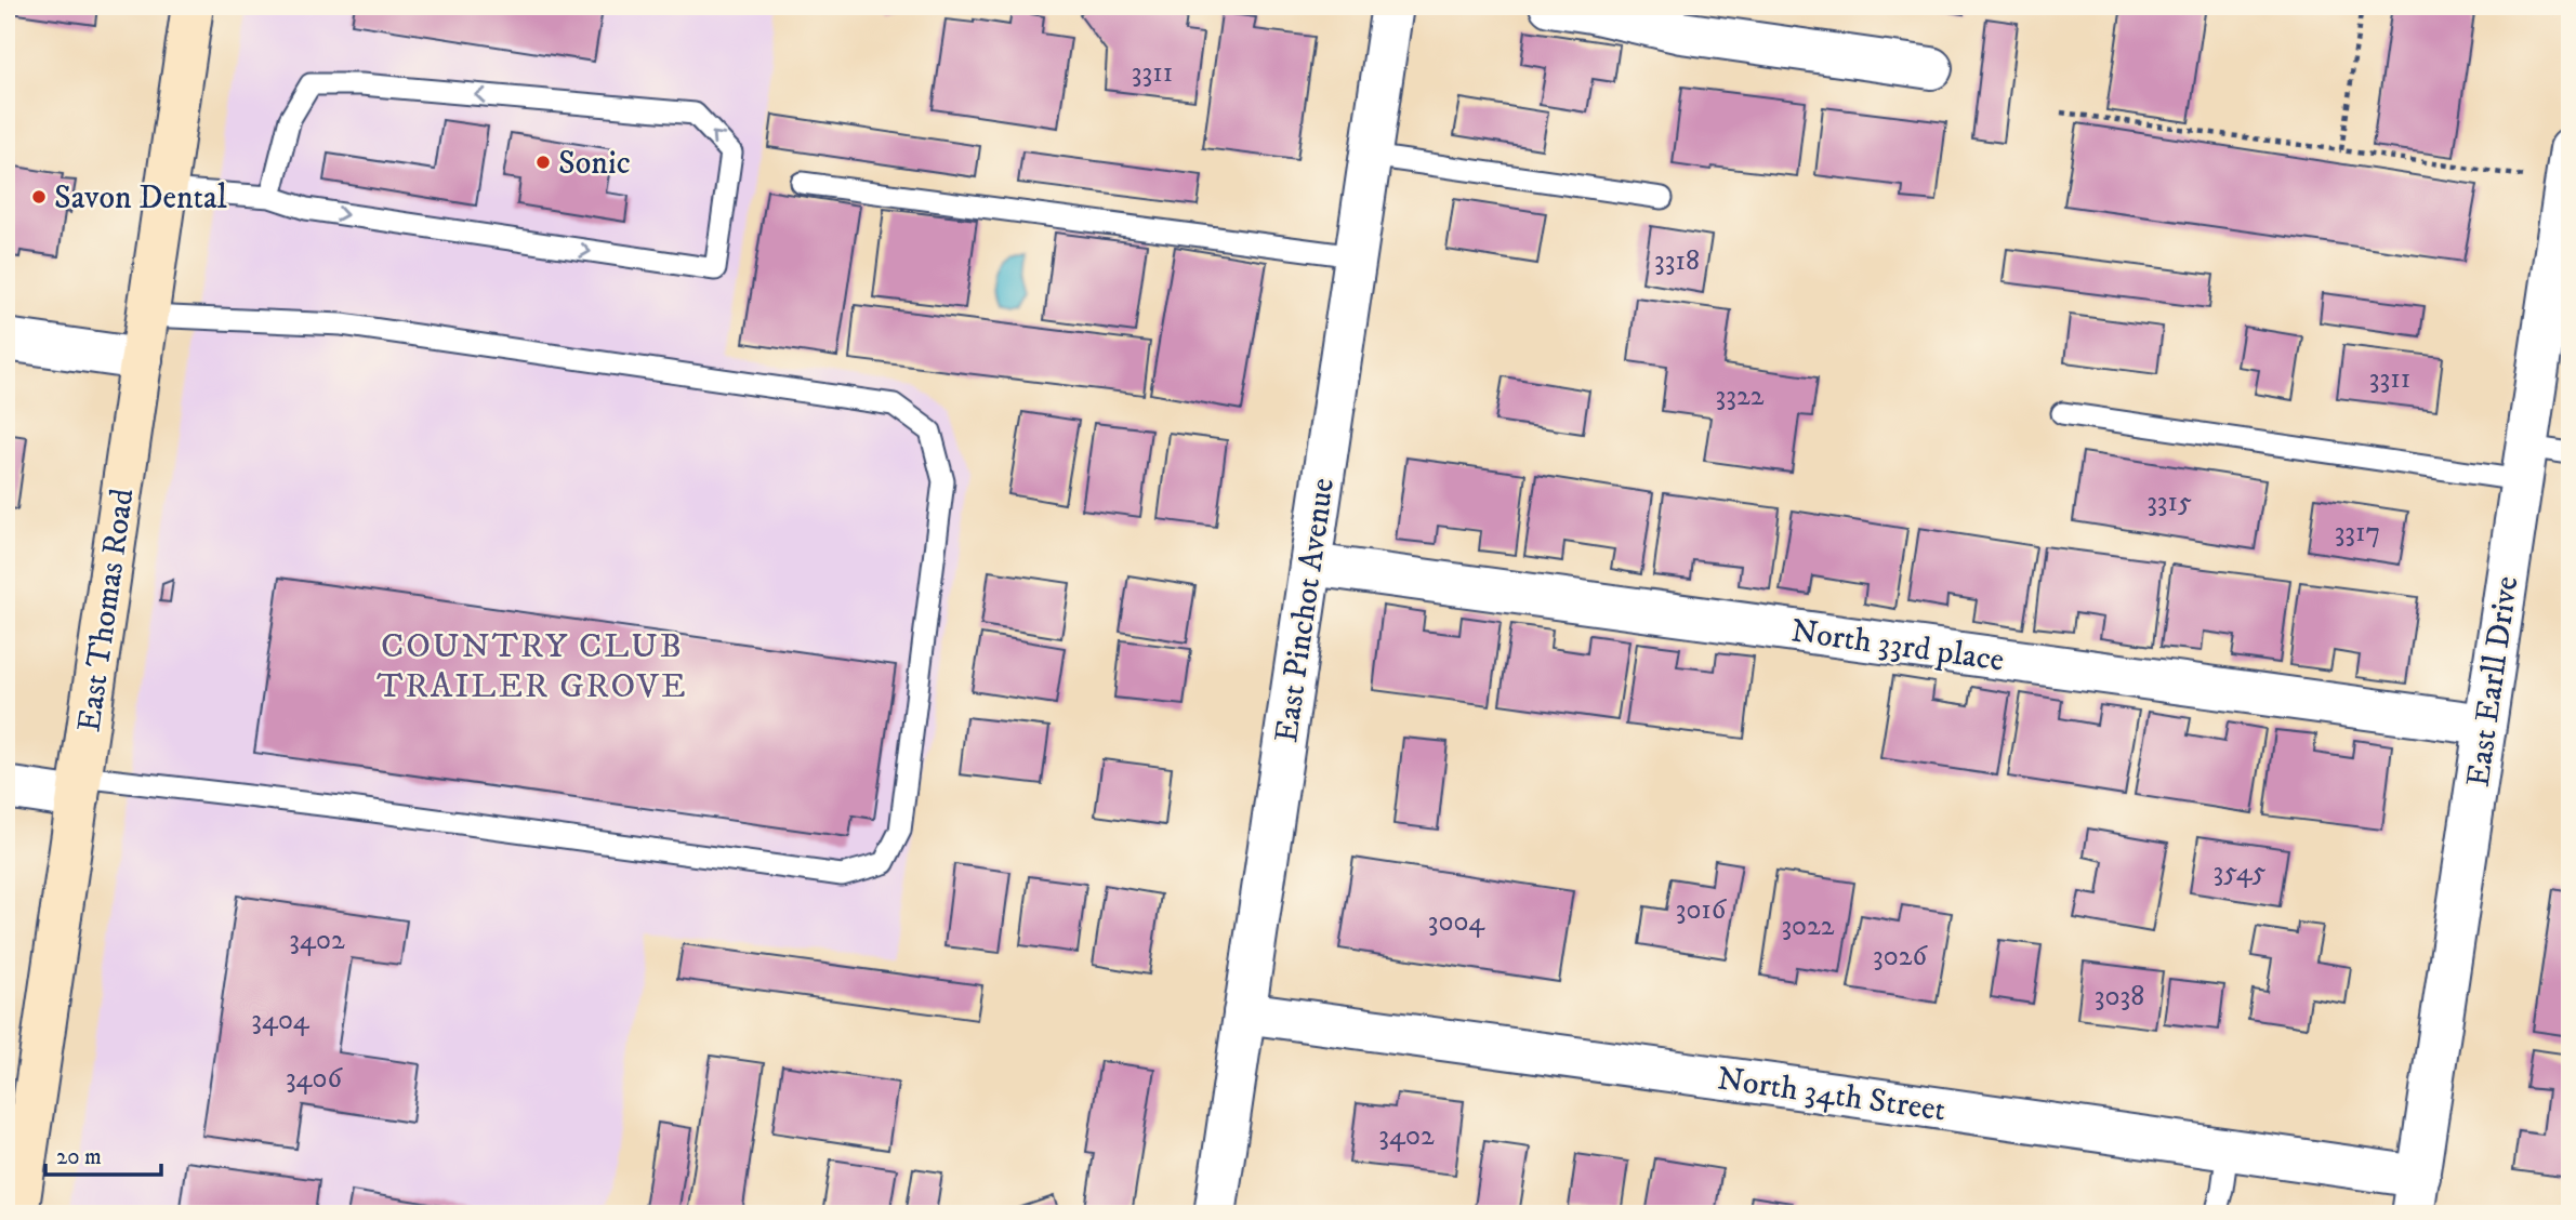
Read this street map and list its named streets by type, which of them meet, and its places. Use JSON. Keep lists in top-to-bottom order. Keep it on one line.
{"streets":{"main road":["East Thomas Road"],"street":["East Pinchot Avenue","North 33rd place","East Earll Drive","North 34th Street"]},"crossings":[["East Pinchot Avenue","North 33rd place"],["East Pinchot Avenue","North 34th Street"],["North 33rd place","East Earll Drive"],["East Earll Drive","North 34th Street"]],"districts":["COUNTRY CLUB TRAILER GROVE"],"places":["Sonic","Savon Dental"],"house_numbers":["3311","3318","3311","3322","3315","3317","3545","3016","3004","3022","3402","3026","3038","3404","3406","3402"],"scale_bar":"20 m"}
